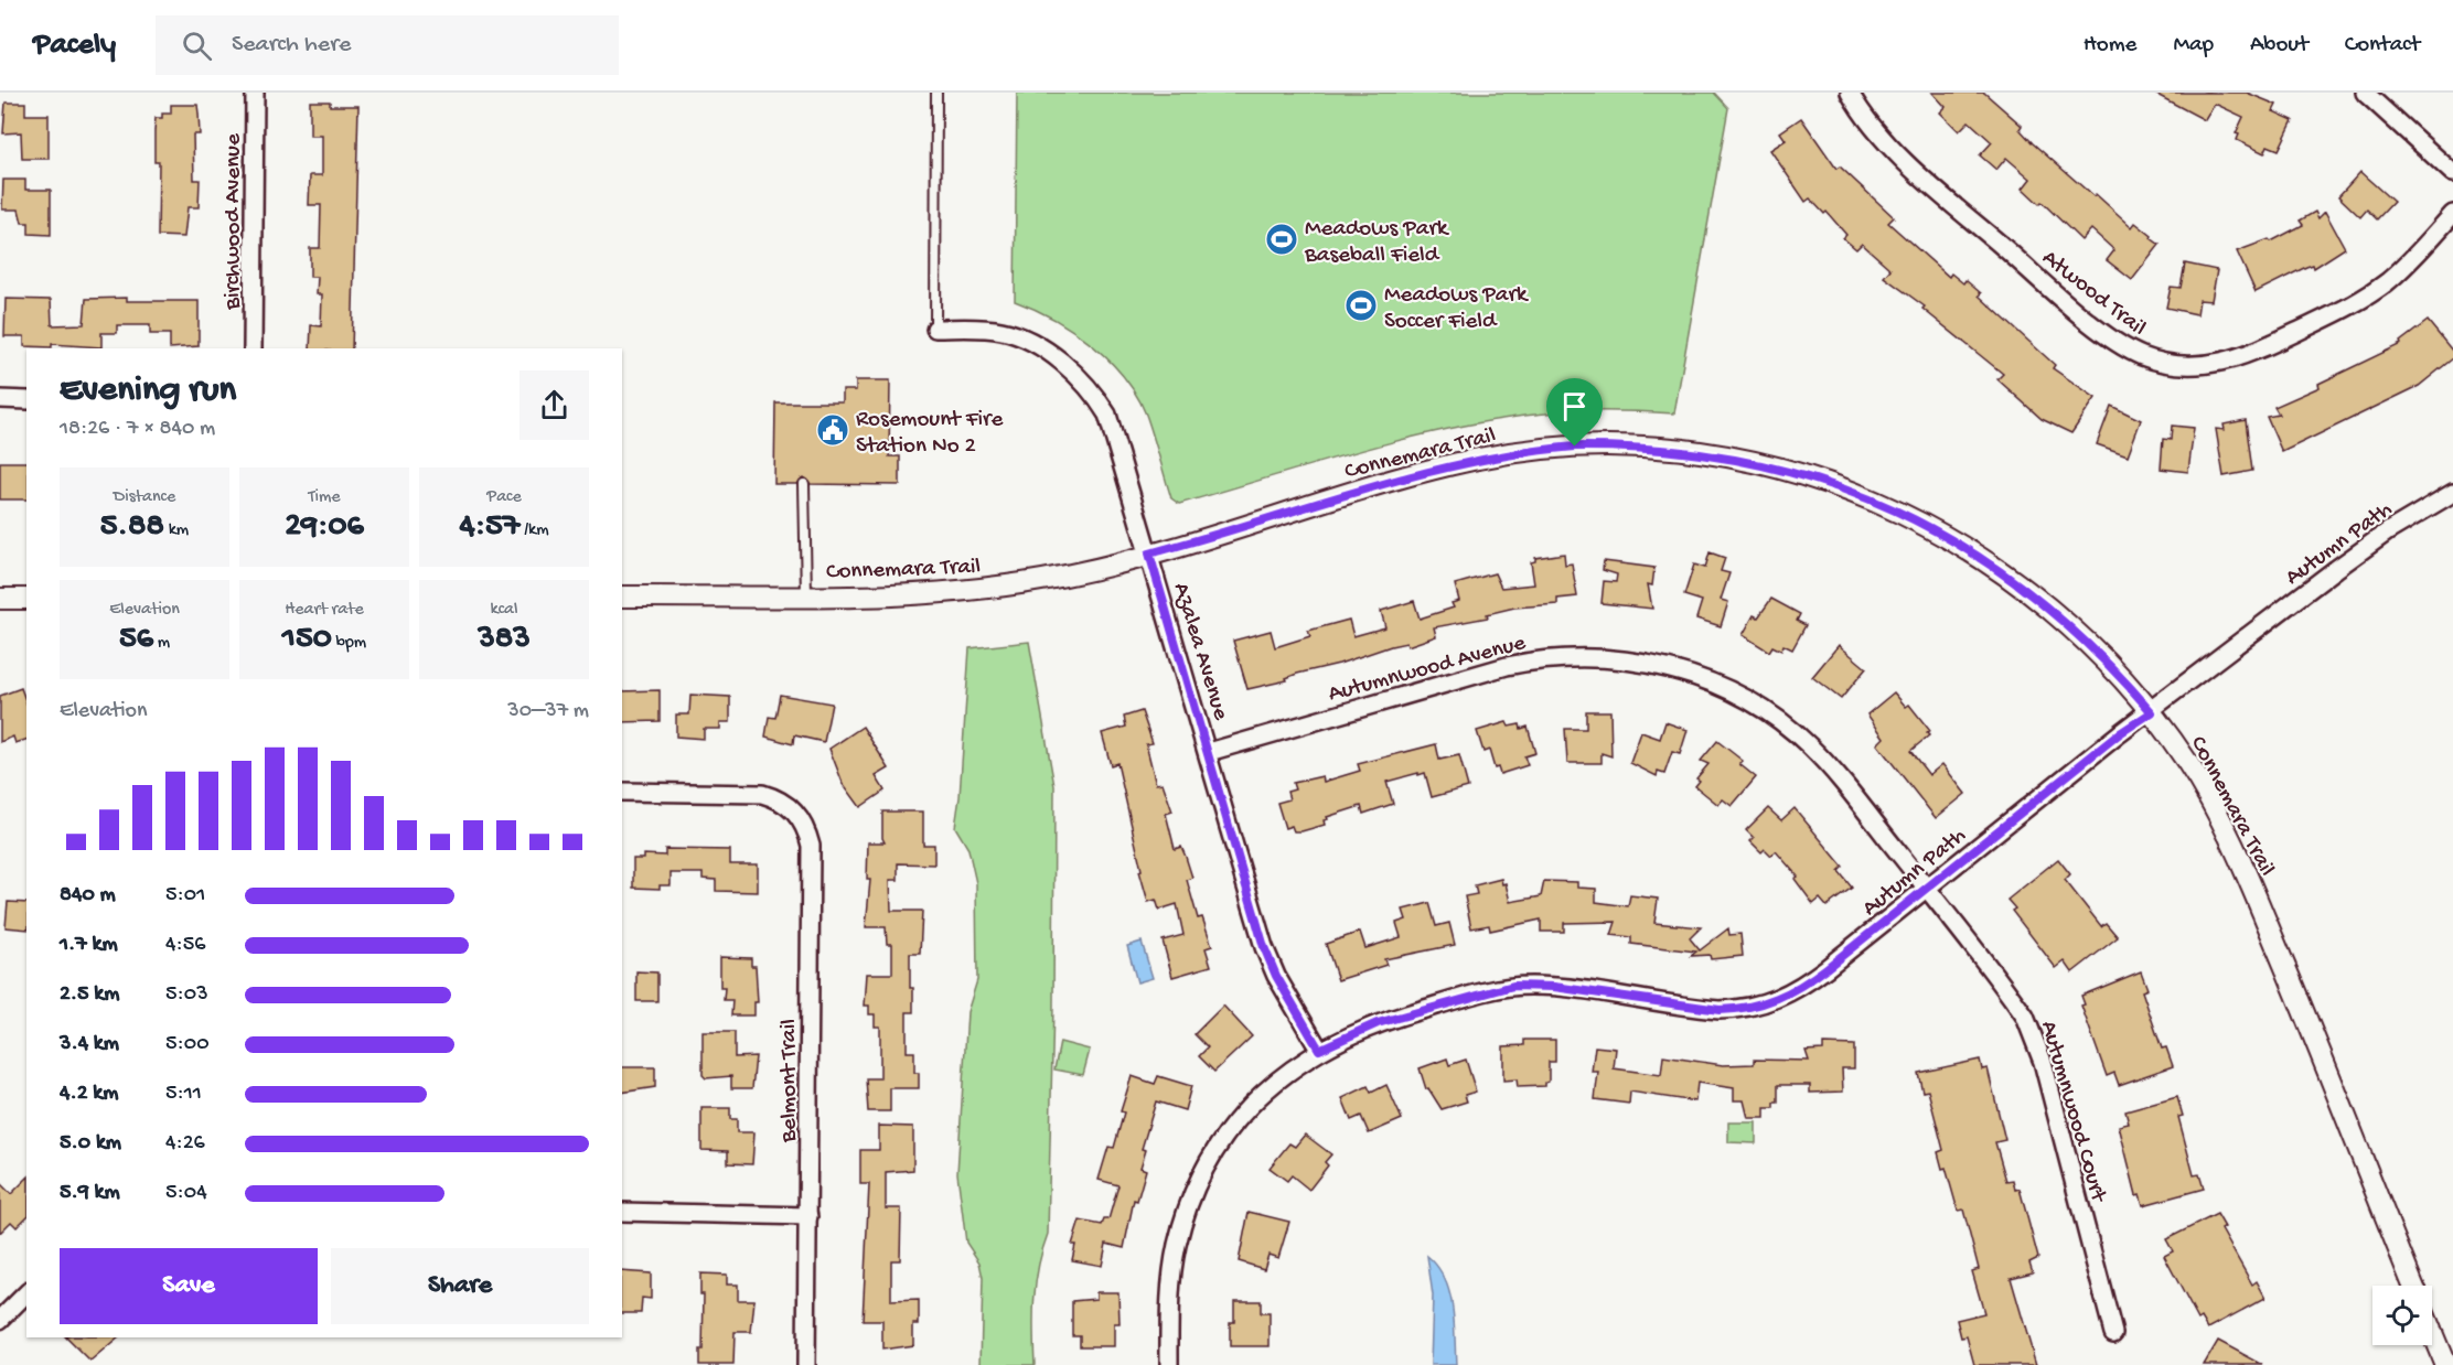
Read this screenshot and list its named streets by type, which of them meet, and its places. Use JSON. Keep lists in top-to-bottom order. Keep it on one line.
{"streets":{"street":["Birchwood Avenue","Atwood Trail","Connemara Trail","Autumn Path","Azalea Avenue","Autumnwood Avenue","Belmont Trail","Autumnwood Court"]},"crossings":[["Connemara Trail","Autumn Path"],["Connemara Trail","Azalea Avenue"],["Autumn Path","Azalea Avenue"],["Autumn Path","Autumnwood Avenue"],["Autumn Path","Autumnwood Court"],["Azalea Avenue","Autumnwood Avenue"],["Autumnwood Avenue","Autumnwood Court"]],"places":{"sports":["Meadows Park Baseball Field","Meadows Park Soccer Field"],"public building":["Rosemount Fire Station No 2"]},"page":{"header":"Pacely","search":"Search here","nav":["Home","Map","About","Contact"],"heading":["Evening run","18:26 · 7 × 840 m"],"stats":[["Distance","5.88 km"],["Time","29:06"],["Pace","4:57 /km"],["Elevation","56 m"],["Heart rate","150 bpm"],["kcal","383"]],"chart":["Elevation","30–37 m"],"list":[{"name":"840 m","note":"5:01"},{"name":"1.7 km","note":"4:56"},{"name":"2.5 km","note":"5:03"},{"name":"3.4 km","note":"5:00"},{"name":"4.2 km","note":"5:11"},{"name":"5.0 km","note":"4:26"},{"name":"5.9 km","note":"5:04"}],"buttons":["Save","Share"]}}
